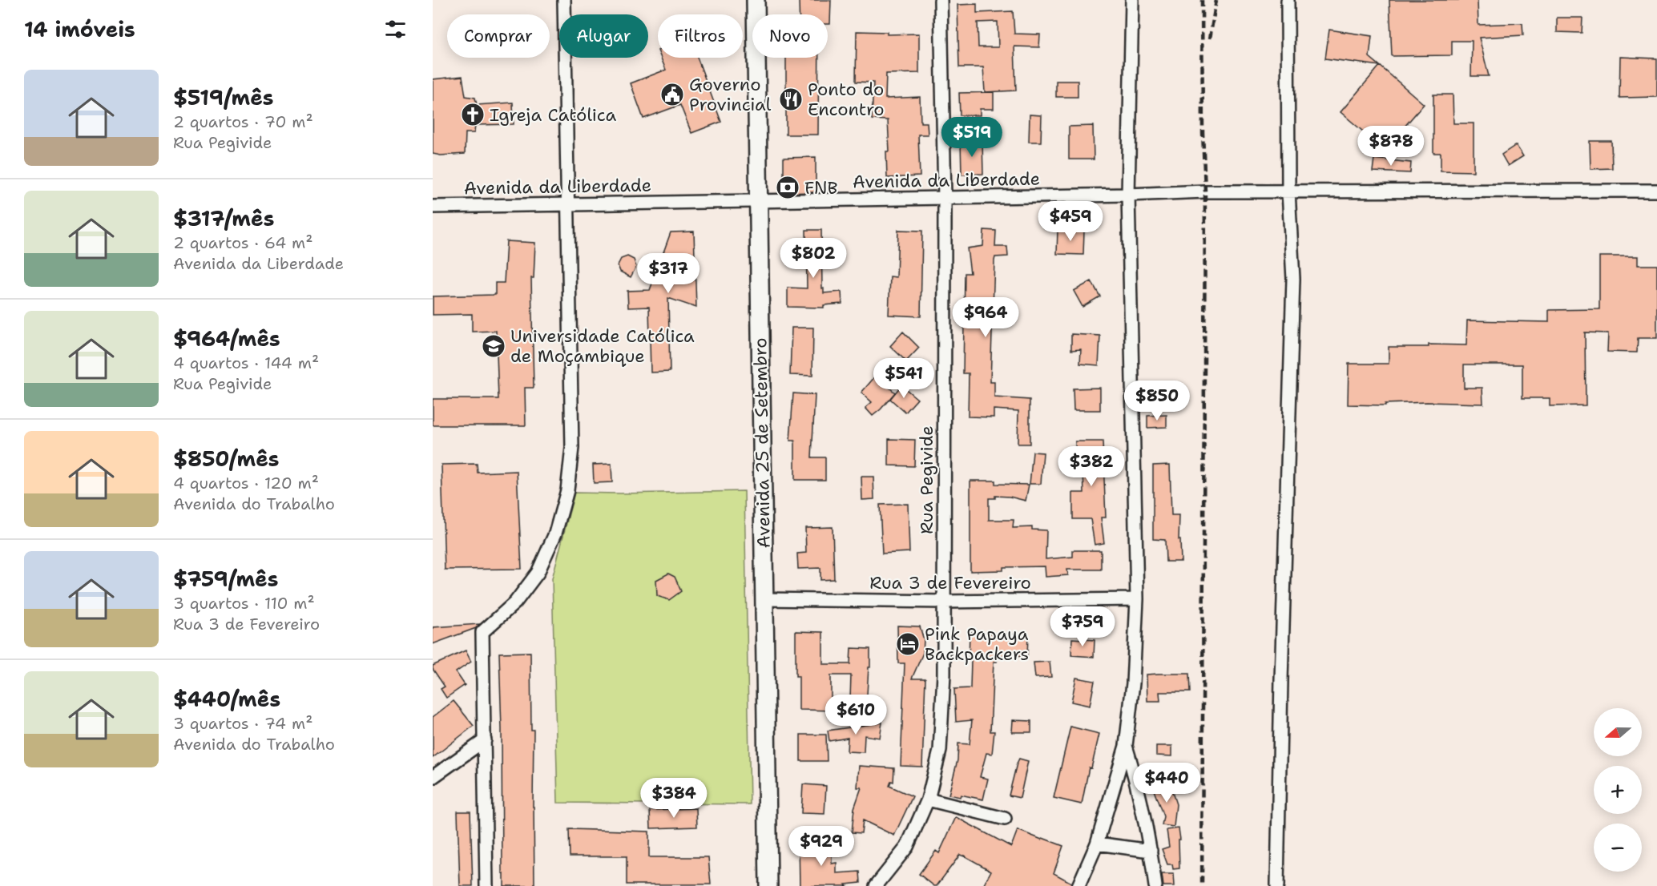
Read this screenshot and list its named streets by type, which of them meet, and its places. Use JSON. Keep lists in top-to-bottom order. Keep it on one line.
{"streets":{"street":["Avenida da Liberdade","Avenida 25 de Setembro","Rua Pegivide","Rua 3 de Fevereiro"]},"crossings":[["Avenida da Liberdade","Avenida 25 de Setembro"],["Avenida da Liberdade","Rua Pegivide"],["Avenida 25 de Setembro","Rua 3 de Fevereiro"],["Rua Pegivide","Rua 3 de Fevereiro"]],"places":{"public building":["Governo Provincial"],"restaurant":["Ponto do Encontro"],"church":["Igreja Católica"],"bank":["FNB"],"school or university":["Universidade Católica de Moçambique"],"hotel":["Pink Papaya Backpackers"]},"north":"left","page":{"heading":"14 imóveis","chip":["Comprar","Alugar","Filtros","Novo"],"list":[{"name":"$519/mês","note":"2 quartos · 70 m² · Rua Pegivide"},{"name":"$317/mês","note":"2 quartos · 64 m² · Avenida da Liberdade"},{"name":"$964/mês","note":"4 quartos · 144 m² · Rua Pegivide"},{"name":"$850/mês","note":"4 quartos · 120 m² · Avenida do Trabalho"},{"name":"$759/mês","note":"3 quartos · 110 m² · Rua 3 de Fevereiro"},{"name":"$440/mês","note":"3 quartos · 74 m² · Avenida do Trabalho"}],"price":["$519","$878","$459","$802","$317","$964","$541","$850","$382","$759","$610","$440","$384","$929"],"map_buttons":["+","−"]}}
